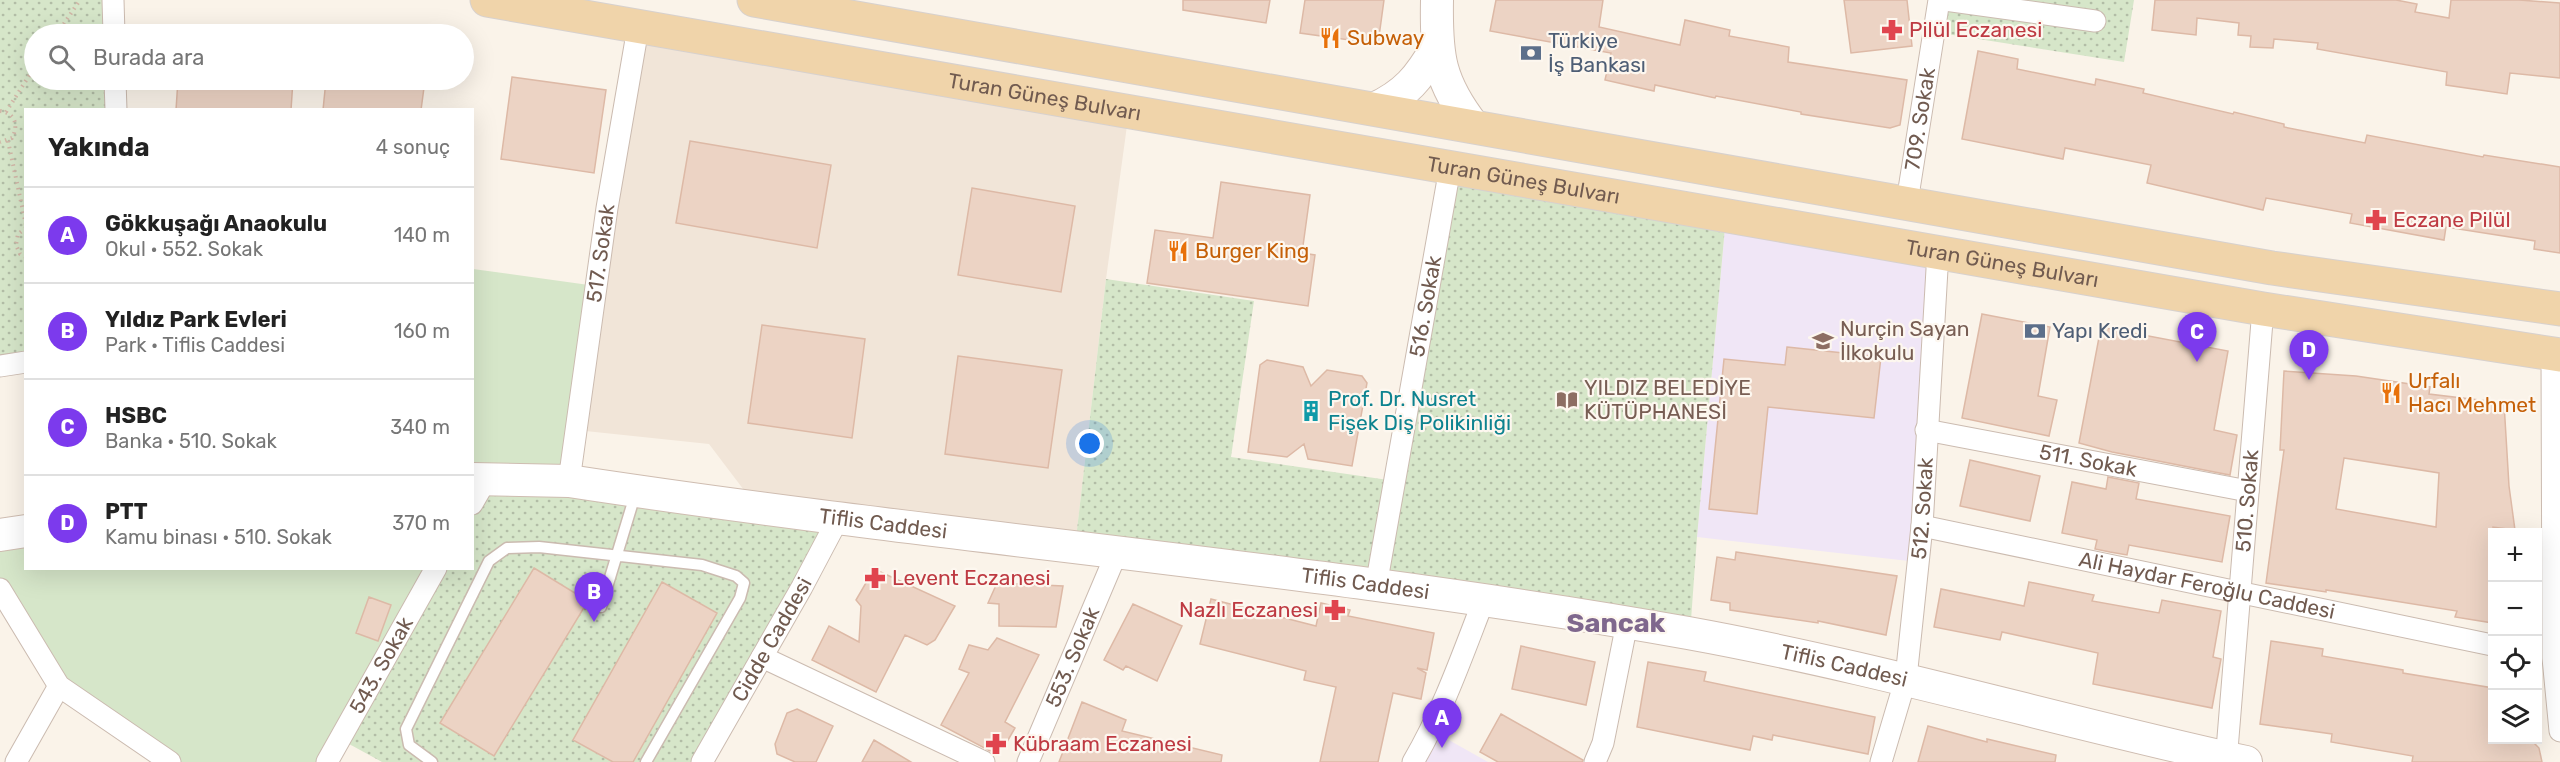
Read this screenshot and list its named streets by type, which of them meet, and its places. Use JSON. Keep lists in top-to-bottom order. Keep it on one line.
{"streets":{"main road":["Turan Güneş Bulvarı"],"street":["709. Sokak","517. Sokak","516. Sokak","511. Sokak","510. Sokak","512. Sokak","Tiflis Caddesi","Ali Haydar Feroğlu Caddesi","Cidde Caddesi","553. Sokak","543. Sokak"]},"crossings":[["Turan Güneş Bulvarı","709. Sokak"],["Turan Güneş Bulvarı","517. Sokak"],["Turan Güneş Bulvarı","516. Sokak"],["Turan Güneş Bulvarı","510. Sokak"],["Turan Güneş Bulvarı","512. Sokak"],["517. Sokak","Tiflis Caddesi"],["516. Sokak","Tiflis Caddesi"],["511. Sokak","510. Sokak"],["511. Sokak","512. Sokak"],["510. Sokak","Tiflis Caddesi"],["510. Sokak","Ali Haydar Feroğlu Caddesi"],["512. Sokak","Tiflis Caddesi"],["512. Sokak","Ali Haydar Feroğlu Caddesi"],["Tiflis Caddesi","Cidde Caddesi"],["Tiflis Caddesi","553. Sokak"]],"districts":["Sancak"],"places":{"pharmacy":["Pilül Eczanesi","Eczane Pilül","Levent Eczanesi","Nazlı Eczanesi","Kübraam Eczanesi"],"restaurant":["Subway","Burger King","Urfalı Hacı Mehmet"],"bank":["Türkiye İş Bankası","Yapı Kredi"],"school or university":["Nurçin Sayan İlkokulu"],"library":["YILDIZ BELEDİYE KÜTÜPHANESİ"],"building":["Prof. Dr. Nusret Fişek Diş Polikinliği"]},"page":{"search":"Burada ara","heading":["Yakında","4 sonuç"],"list":[{"mark":"A","name":"Gökkuşağı Anaokulu","note":"Okul · 552. Sokak","value":"140 m"},{"mark":"B","name":"Yıldız Park Evleri","note":"Park · Tiflis Caddesi","value":"160 m"},{"mark":"C","name":"HSBC","note":"Banka · 510. Sokak","value":"340 m"},{"mark":"D","name":"PTT","note":"Kamu binası · 510. Sokak","value":"370 m"}],"pins":["C","D","B","A"],"map_buttons":["+","−"]}}
